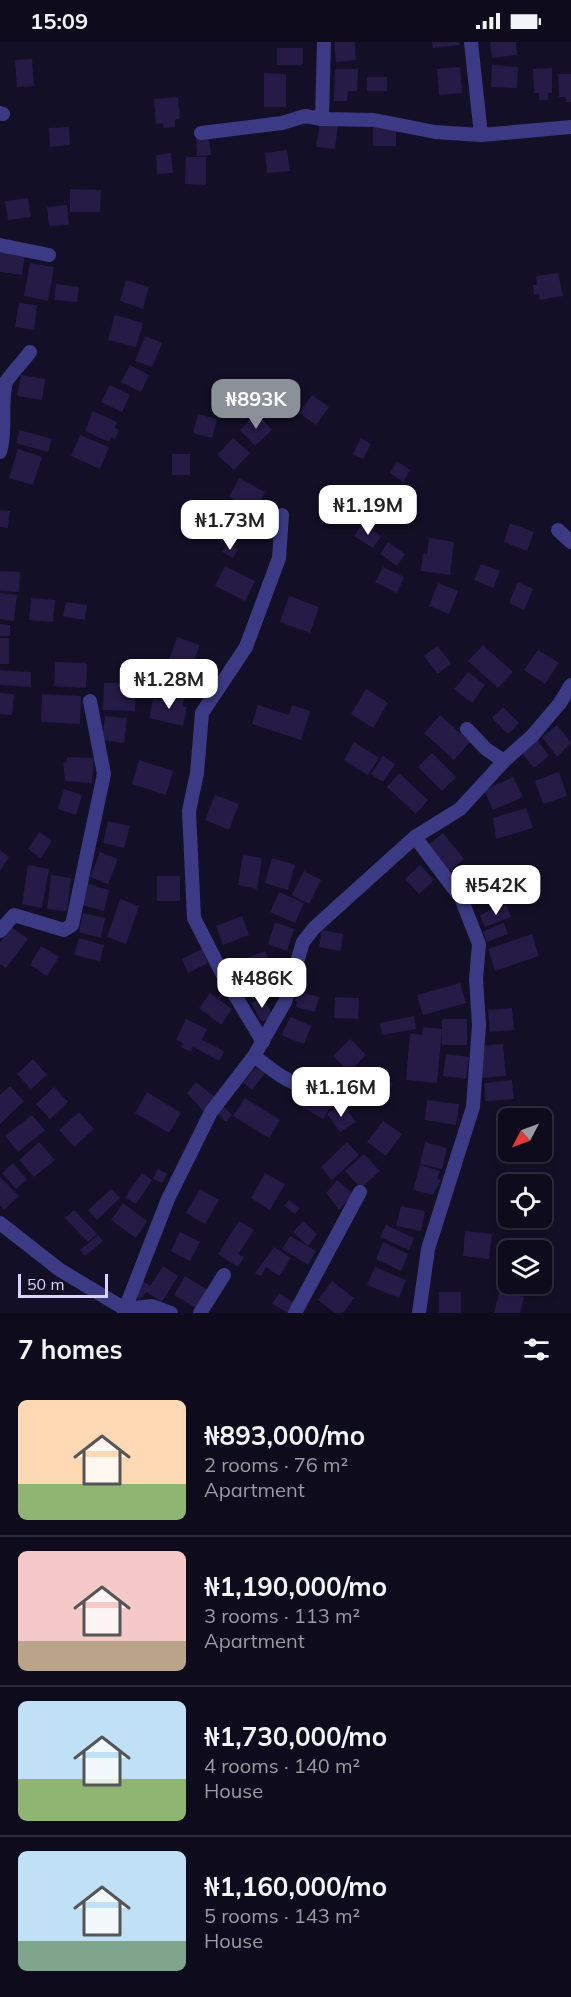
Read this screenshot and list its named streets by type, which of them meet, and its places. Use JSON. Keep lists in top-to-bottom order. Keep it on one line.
{"scale_bar":"50 m","north":"bottom left","page":{"status":"15:09","price":["₦893K","₦1.19M","₦1.73M","₦1.28M","₦542K","₦486K","₦1.16M"],"scale":"50 m","heading":"7 homes","list":[{"name":"₦893,000/mo","note":"2 rooms · 76 m² · Apartment"},{"name":"₦1,190,000/mo","note":"3 rooms · 113 m² · Apartment"},{"name":"₦1,730,000/mo","note":"4 rooms · 140 m² · House"},{"name":"₦1,160,000/mo","note":"5 rooms · 143 m² · House"}]}}
